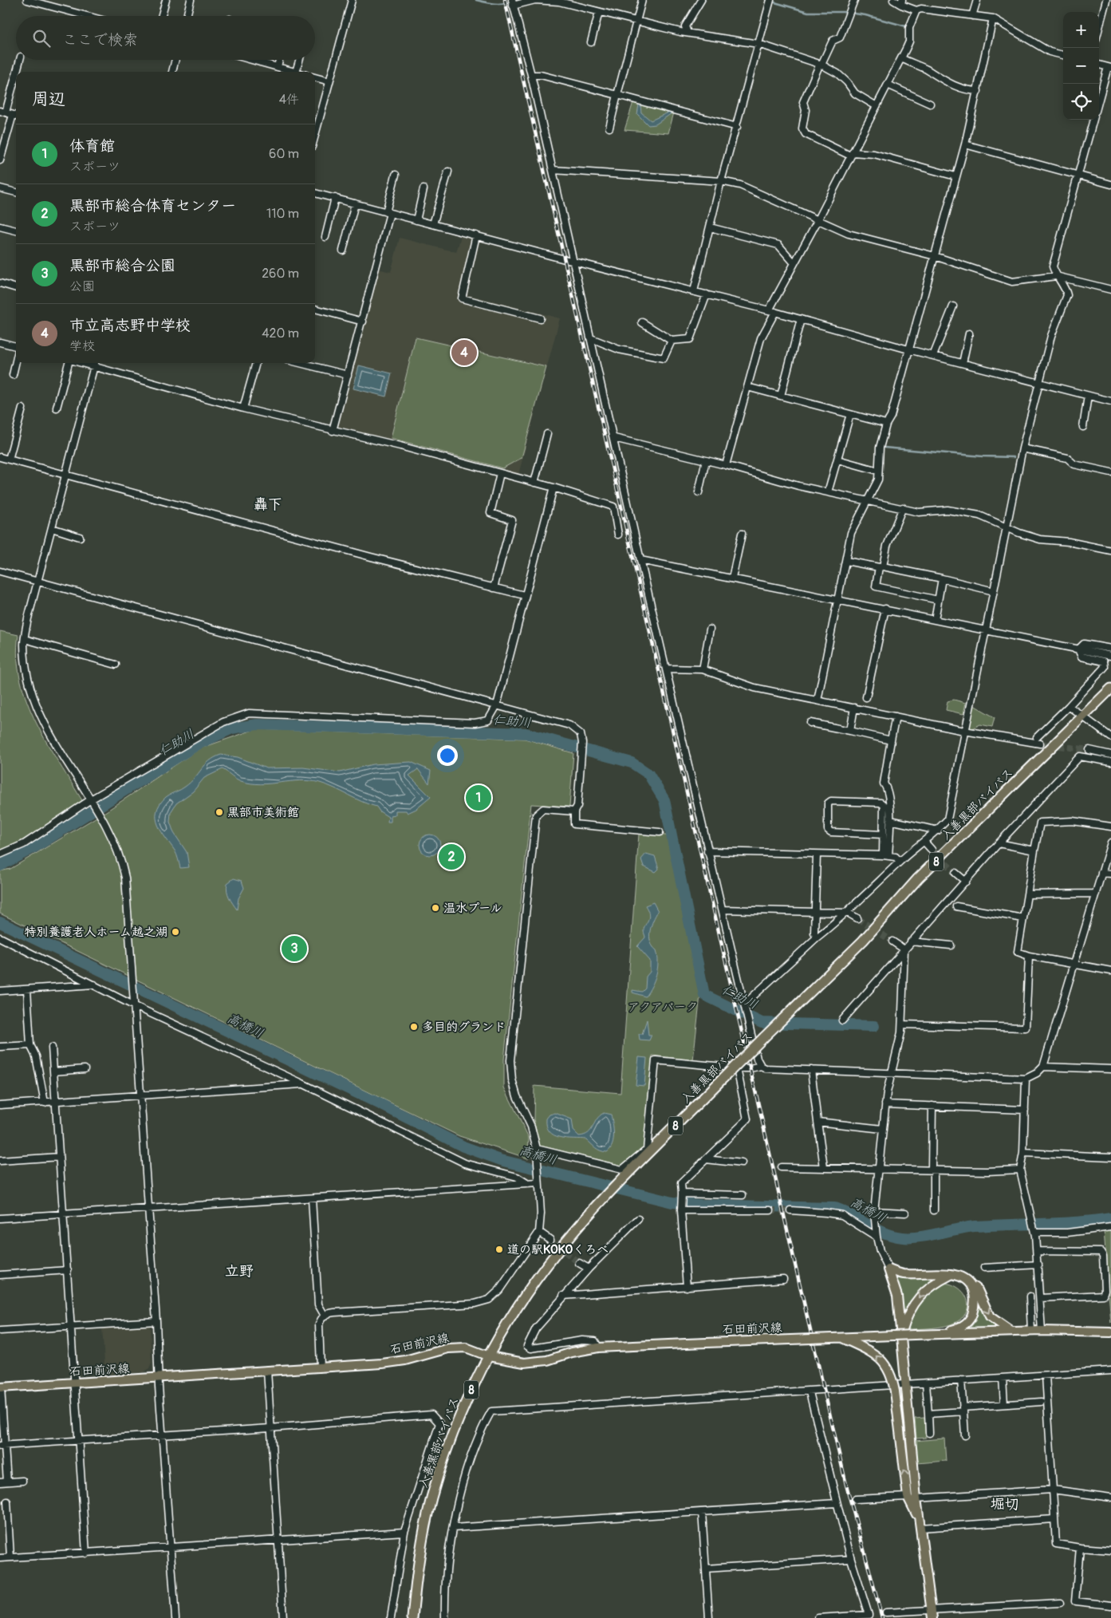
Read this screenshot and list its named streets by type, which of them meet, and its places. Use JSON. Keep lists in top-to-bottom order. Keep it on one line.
{"streets":{"highway":["入善黒部バイパス","8"],"main road":["石田前沢線"]},"crossings":[["入善黒部バイパス","石田前沢線"]],"districts":["轟下","立野","堀切"],"water":["仁助川","高橋川"],"parks":["アクアパーク"],"places":["黒部市美術館","温水プール","特別養護老人ホーム越之湖","多目的グランド","道の駅KOKOくろべ"],"page":{"map_buttons":["+","−"],"search":"ここで検索","heading":["周辺","4件"],"list":[{"mark":"1","name":"体育館","note":"スポーツ","value":"60 m"},{"mark":"2","name":"黒部市総合体育センター","note":"スポーツ","value":"110 m"},{"mark":"3","name":"黒部市総合公園","note":"公園","value":"260 m"},{"mark":"4","name":"市立高志野中学校","note":"学校","value":"420 m"}],"pins":["4","1","2","3"]}}
